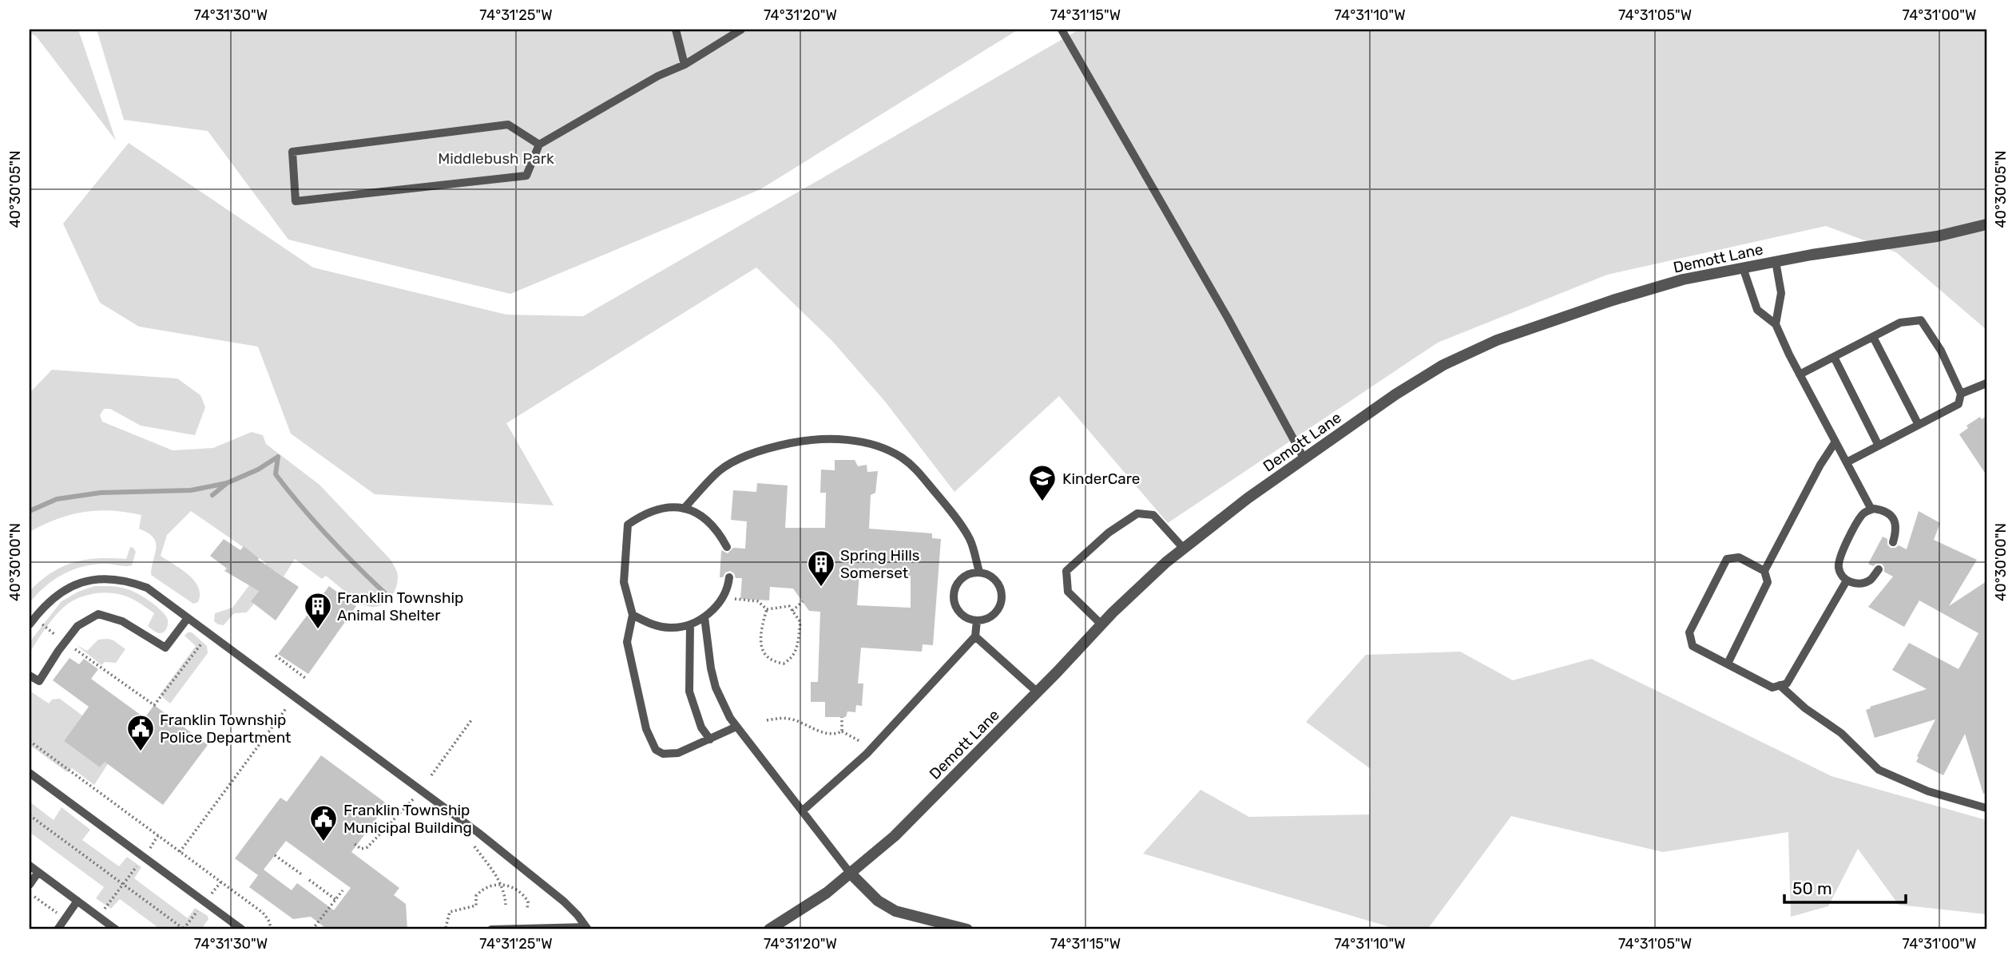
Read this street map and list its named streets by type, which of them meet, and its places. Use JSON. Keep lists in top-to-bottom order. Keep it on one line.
{"streets":{"street":["Demott Lane"]},"parks":["Middlebush Park"],"places":{"school or university":["KinderCare"],"building":["Spring Hills Somerset","Franklin Township Animal Shelter"],"public building":["Franklin Township Police Department","Franklin Township Municipal Building"]},"scale_bar":"50 m","coordinates":["74°31'30\"W","74°31'25\"W","74°31'20\"W","74°31'15\"W","74°31'10\"W","74°31'05\"W","74°31'00\"W","40°30'05\"N","40°30'00\"N"]}
